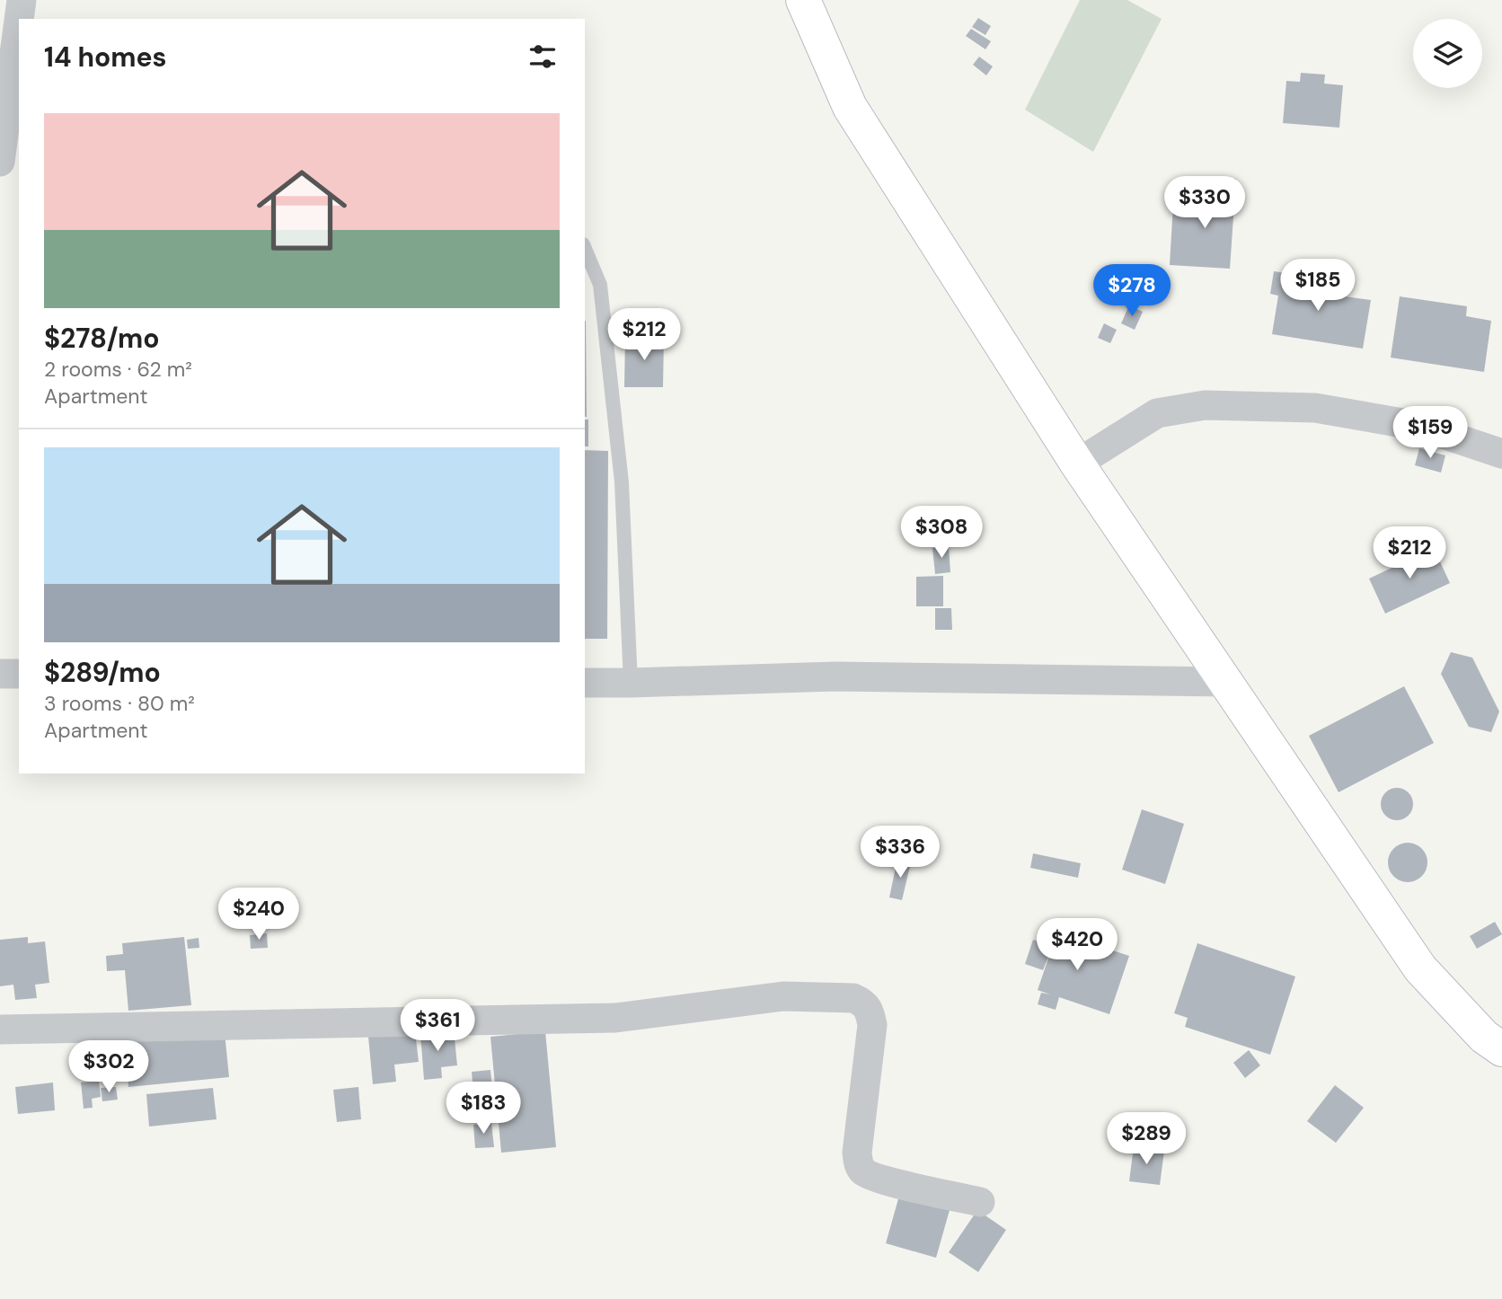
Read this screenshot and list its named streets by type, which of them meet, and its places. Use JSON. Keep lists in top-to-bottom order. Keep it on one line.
{"page":{"heading":"14 homes","list":[{"name":"$278/mo","note":"2 rooms · 62 m² · Apartment"},{"name":"$289/mo","note":"3 rooms · 80 m² · Apartment"}],"price":["$330","$185","$278","$212","$159","$308","$212","$336","$240","$420","$361","$302","$183","$289"]}}
